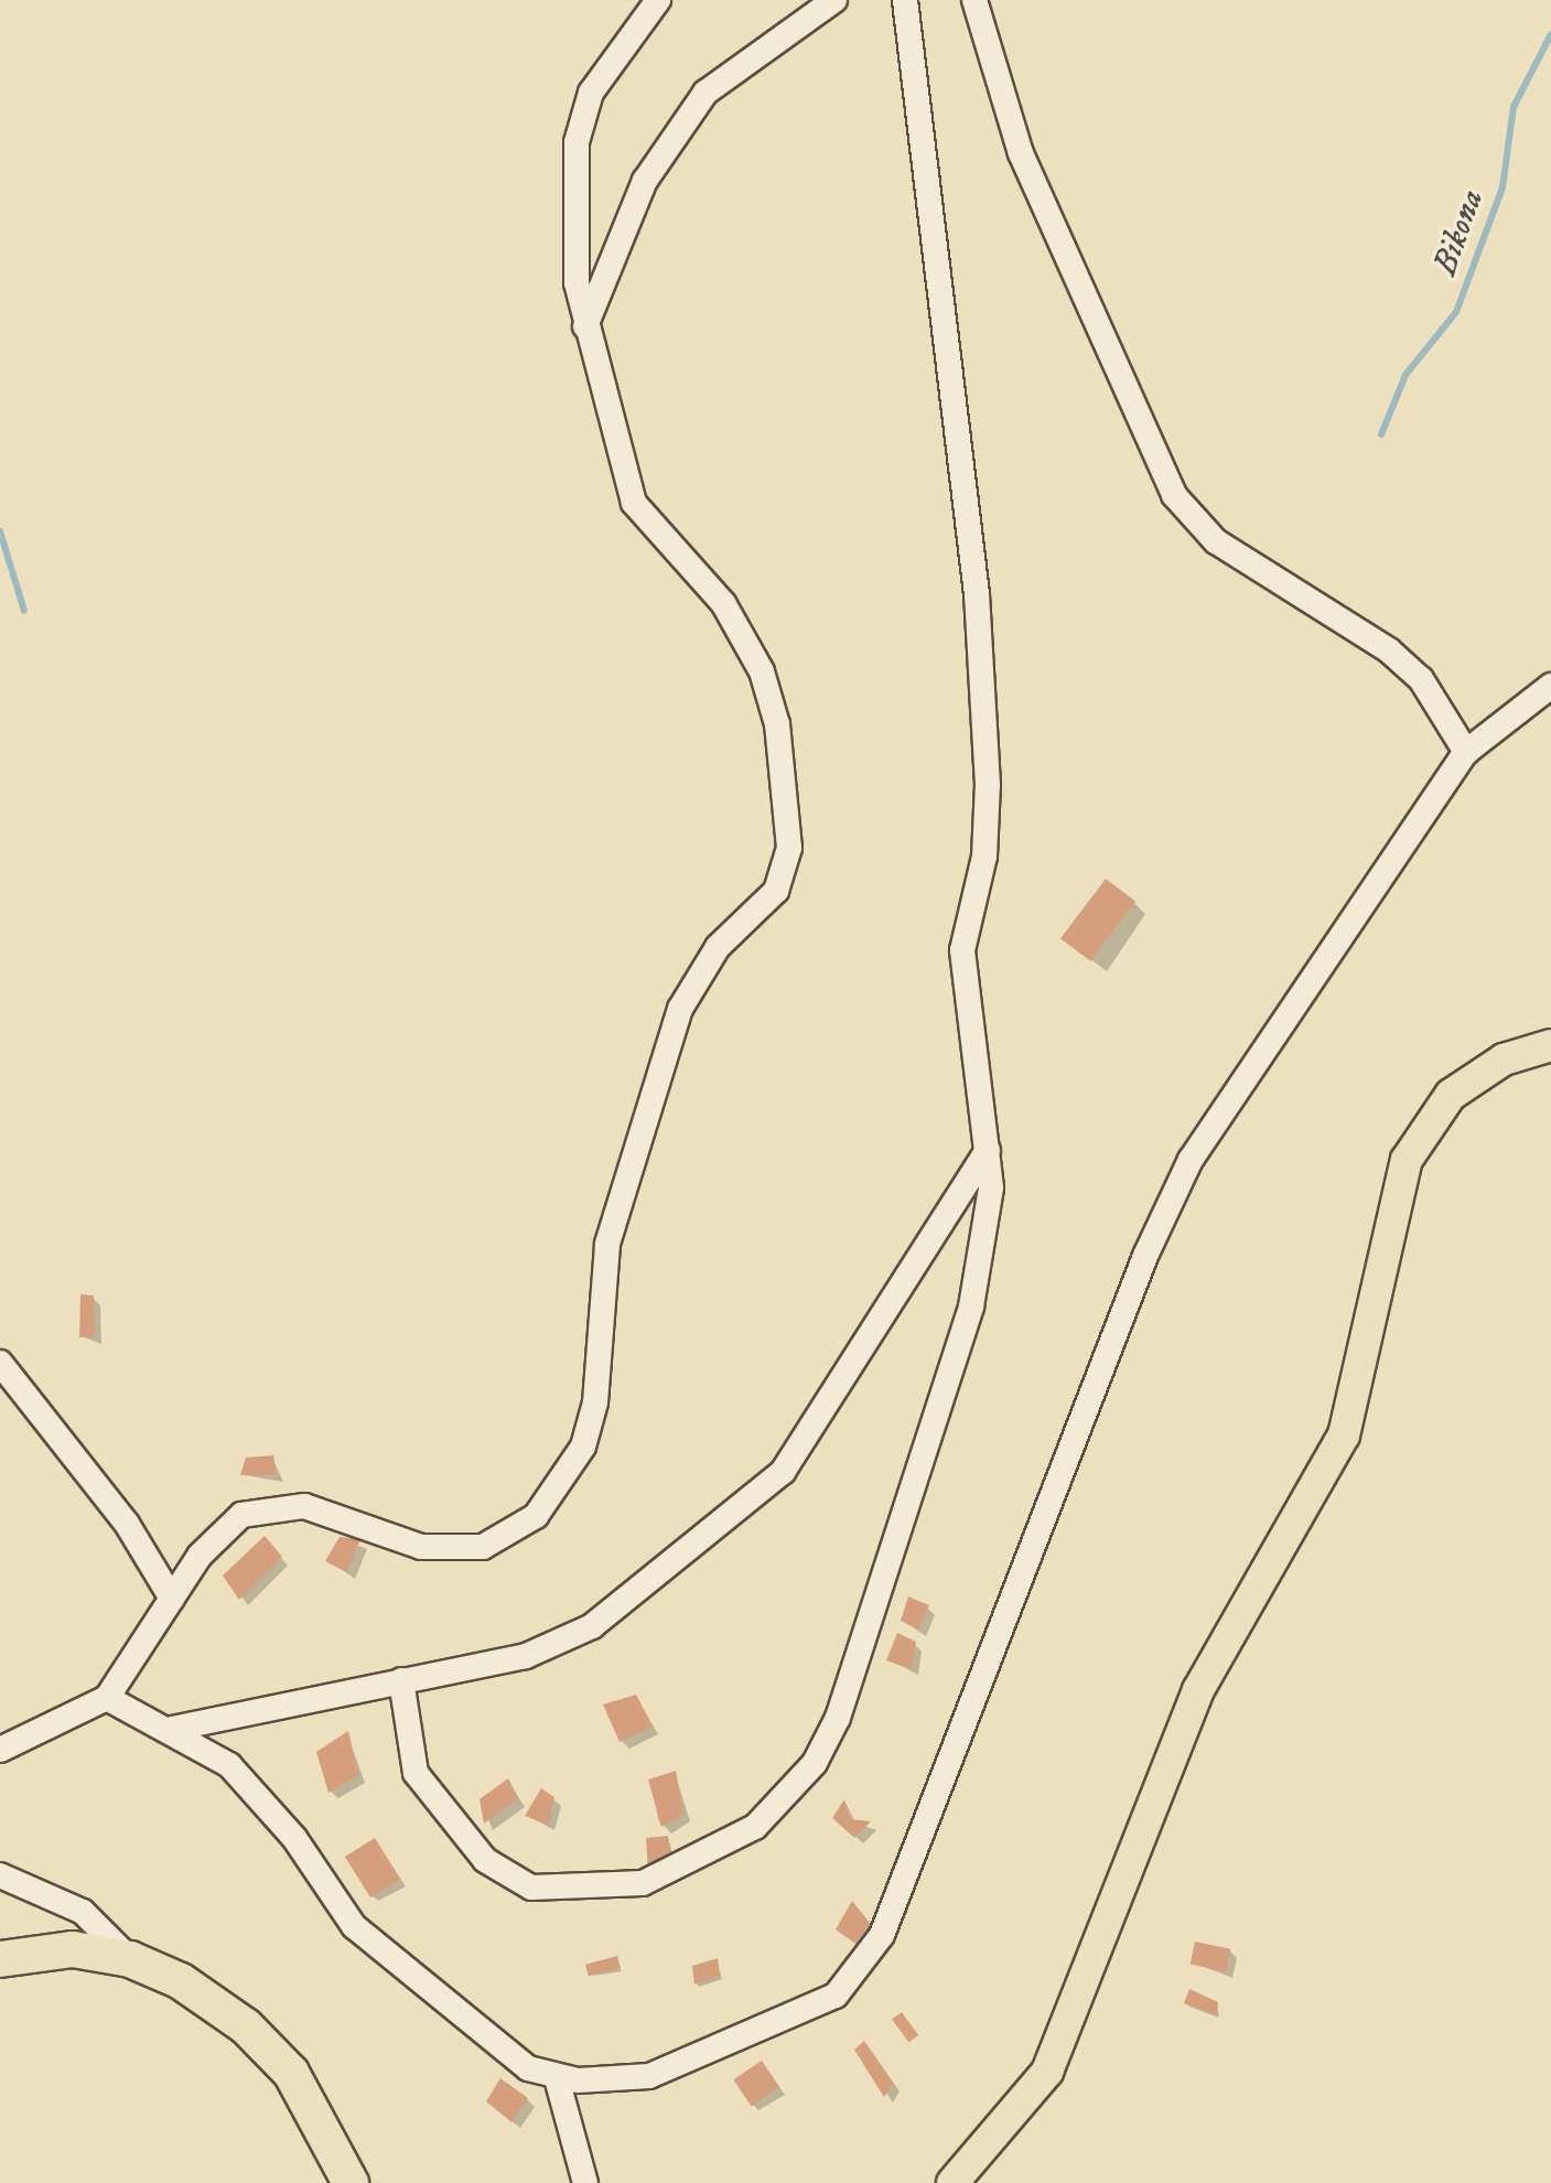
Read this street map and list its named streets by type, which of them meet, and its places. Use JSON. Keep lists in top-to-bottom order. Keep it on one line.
{"water":["Bikona"]}
